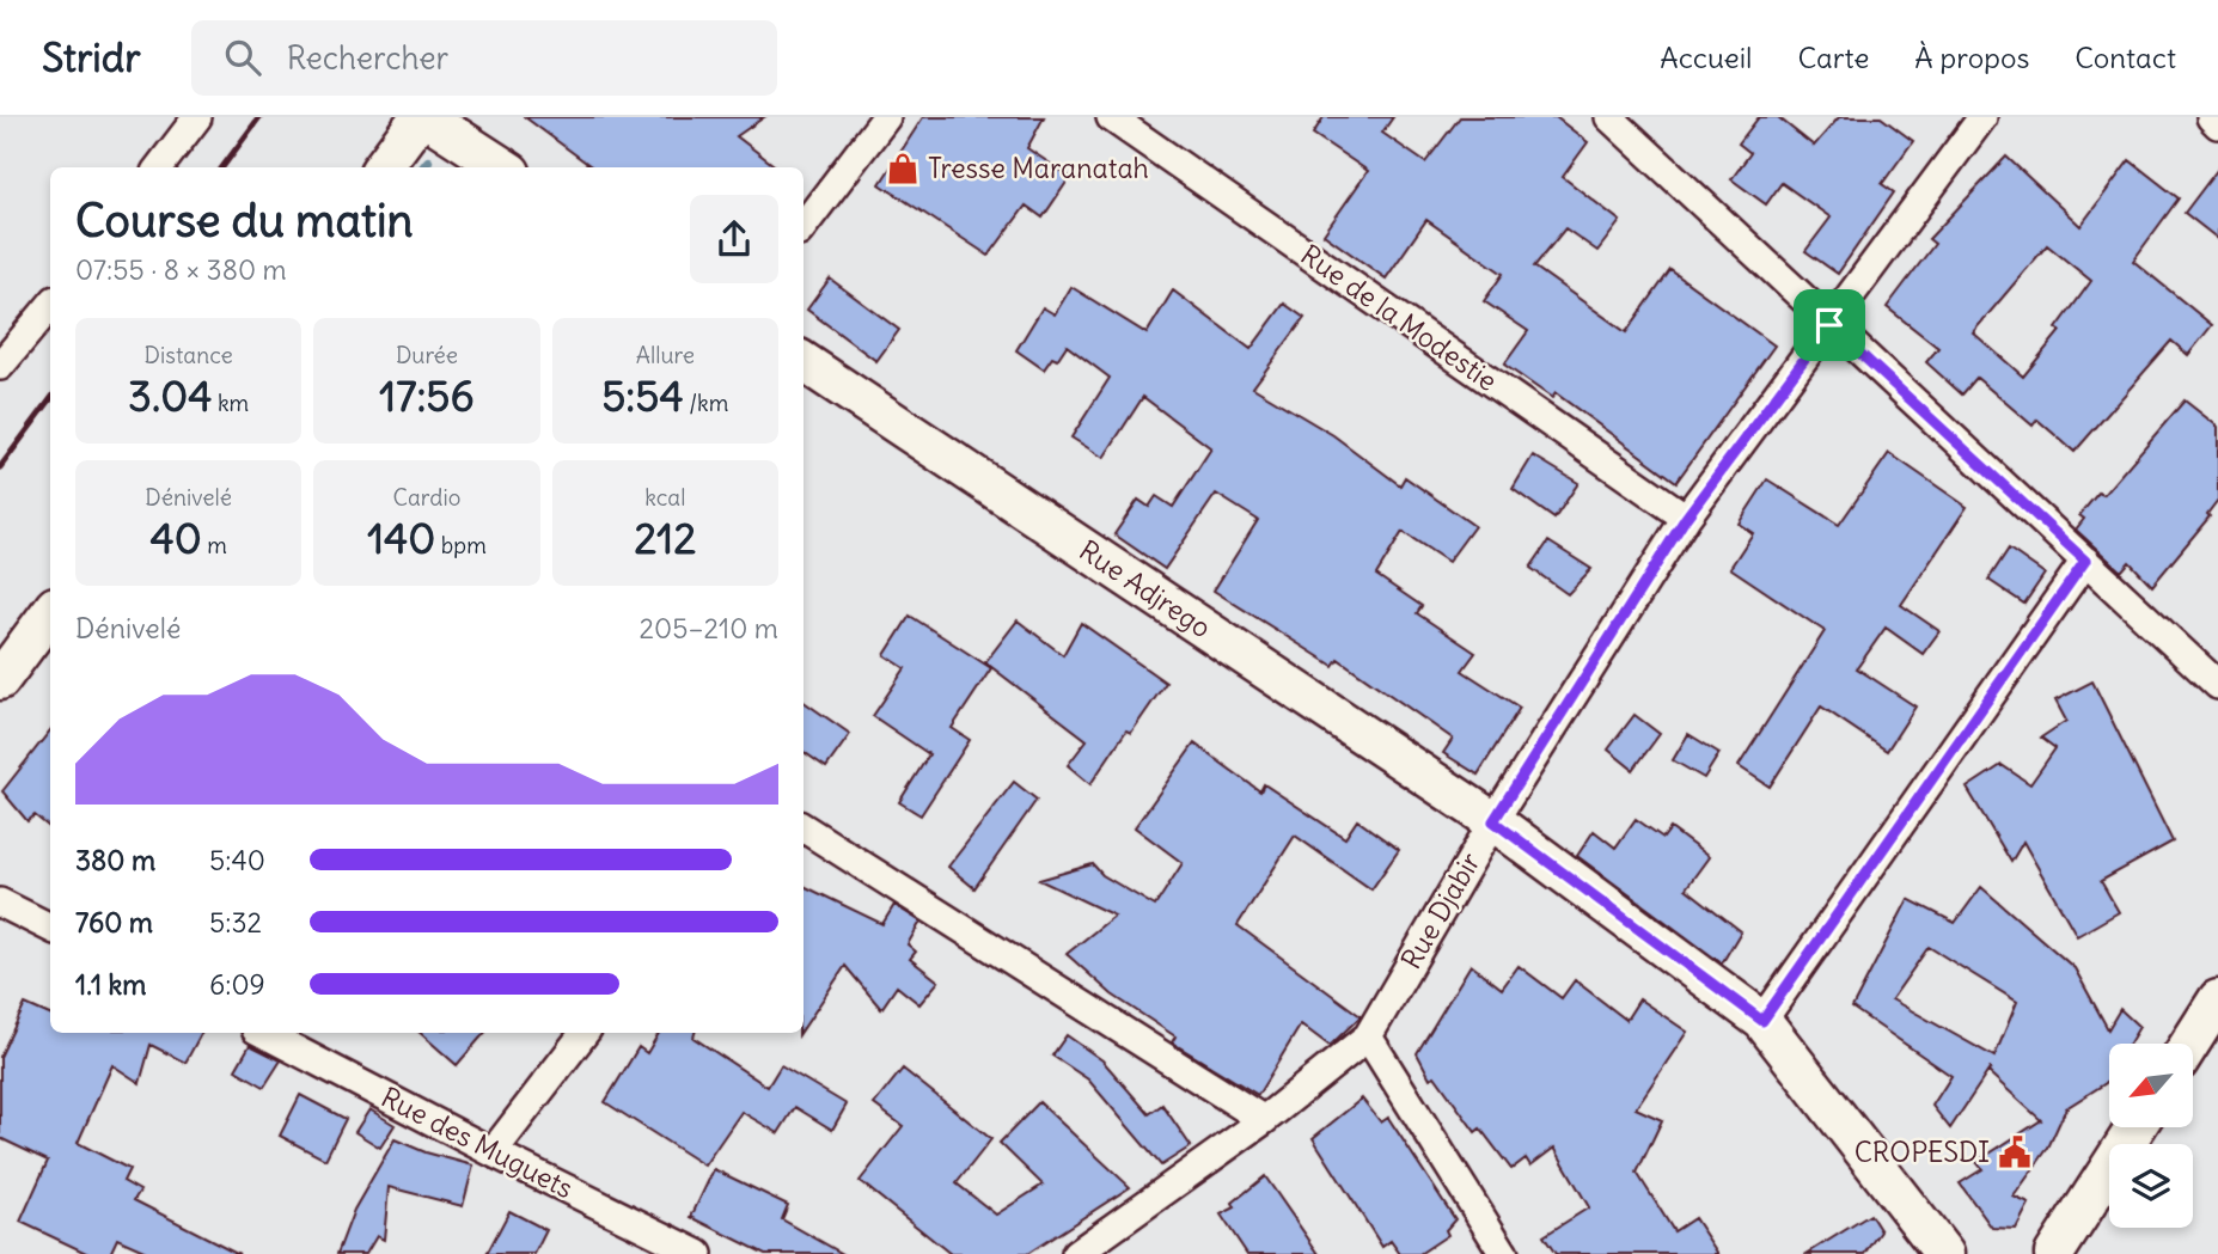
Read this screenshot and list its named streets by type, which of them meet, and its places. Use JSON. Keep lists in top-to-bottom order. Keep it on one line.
{"streets":{"street":["Rue de la Modestie","Rue Adjrego","Rue Djabir","Rue des Muguets"]},"crossings":[["Rue de la Modestie","Rue Djabir"],["Rue Adjrego","Rue Djabir"]],"places":{"shop":["Tresse Maranatah"],"public building":["CROPESDI"]},"north":"bottom left","page":{"header":"Stridr","search":"Rechercher","nav":["Accueil","Carte","À propos","Contact"],"heading":["Course du matin","07:55 · 8 × 380 m"],"stats":[["Distance","3.04 km"],["Durée","17:56"],["Allure","5:54 /km"],["Dénivelé","40 m"],["Cardio","140 bpm"],["kcal","212"]],"chart":["Dénivelé","205–210 m"],"list":[{"name":"380 m","note":"5:40"},{"name":"760 m","note":"5:32"},{"name":"1.1 km","note":"6:09"}]}}
